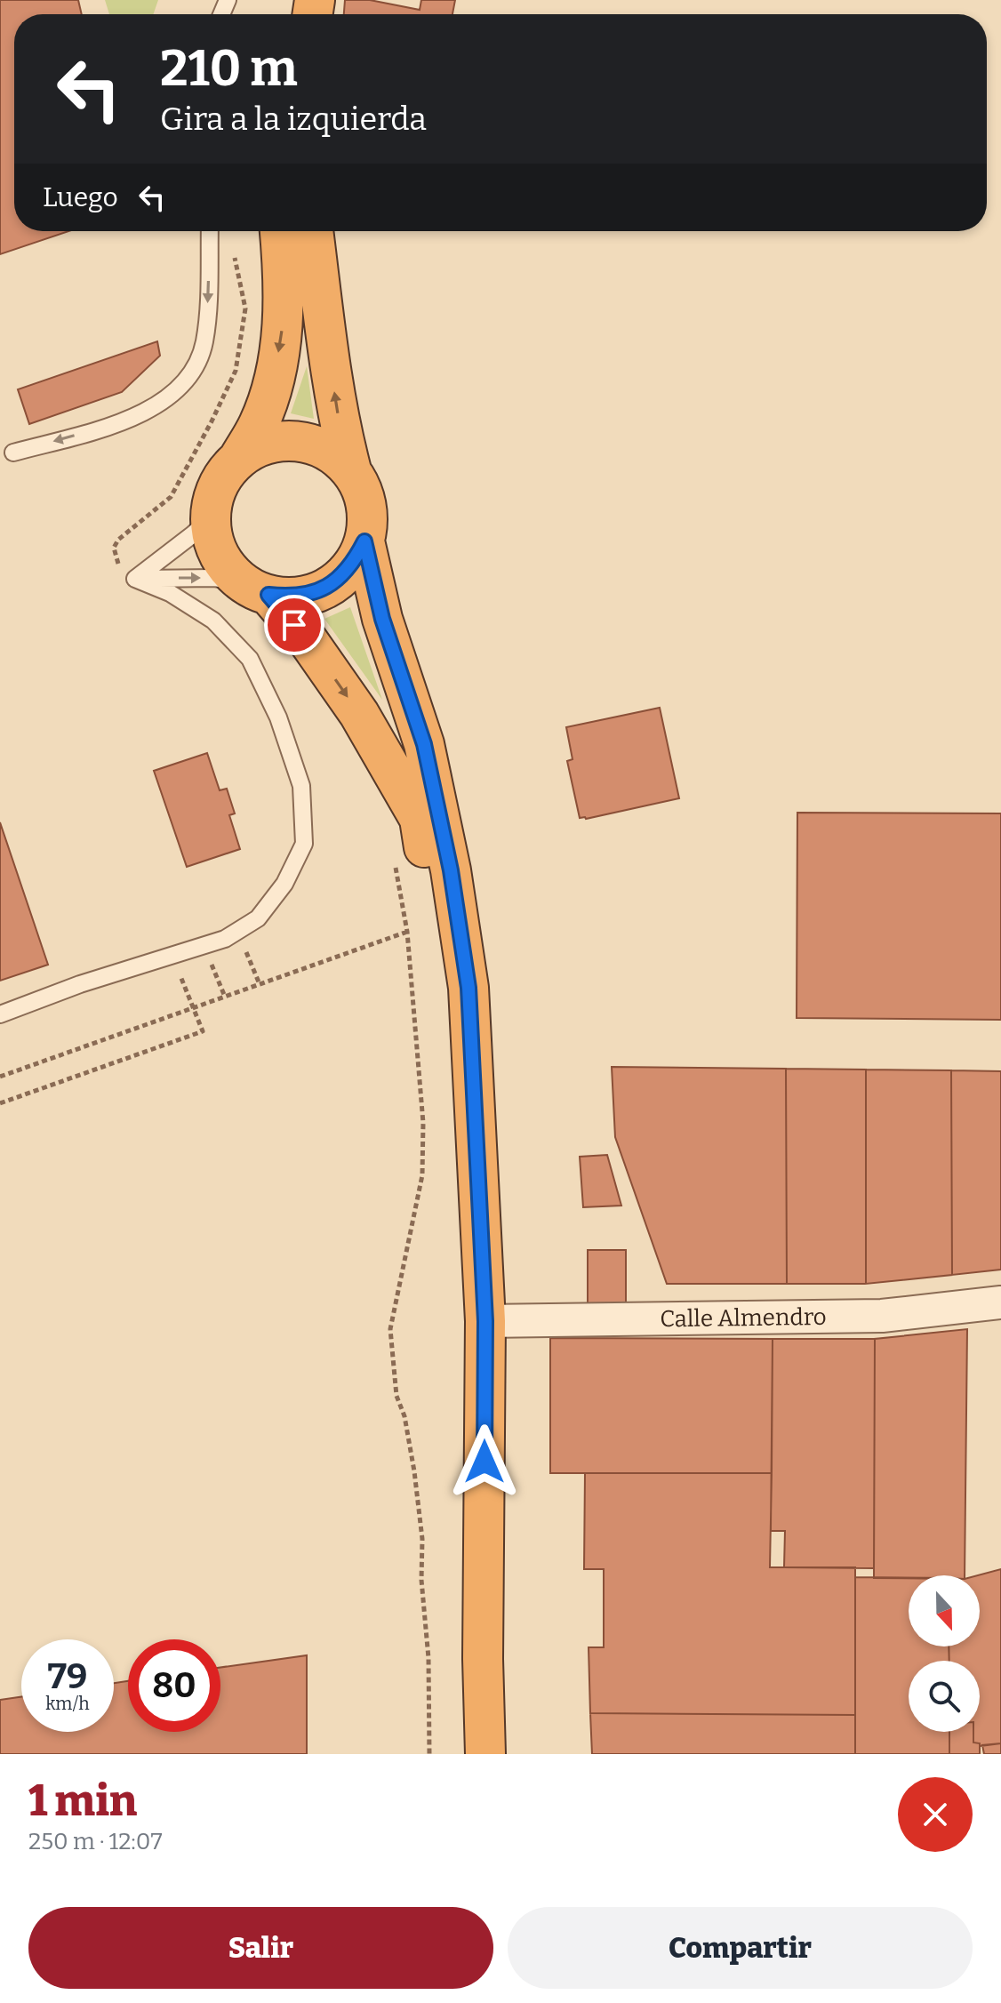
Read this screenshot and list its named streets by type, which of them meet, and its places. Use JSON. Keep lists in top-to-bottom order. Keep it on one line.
{"streets":{"street":["Calle Almendro"]},"north":"bottom","page":{"turn":["210 m","Gira a la izquierda"],"then":"Luego","speed":"79 km/h","limit":"80","heading":["1 min","250 m · 12:07"],"buttons":["Salir","Compartir"]}}
